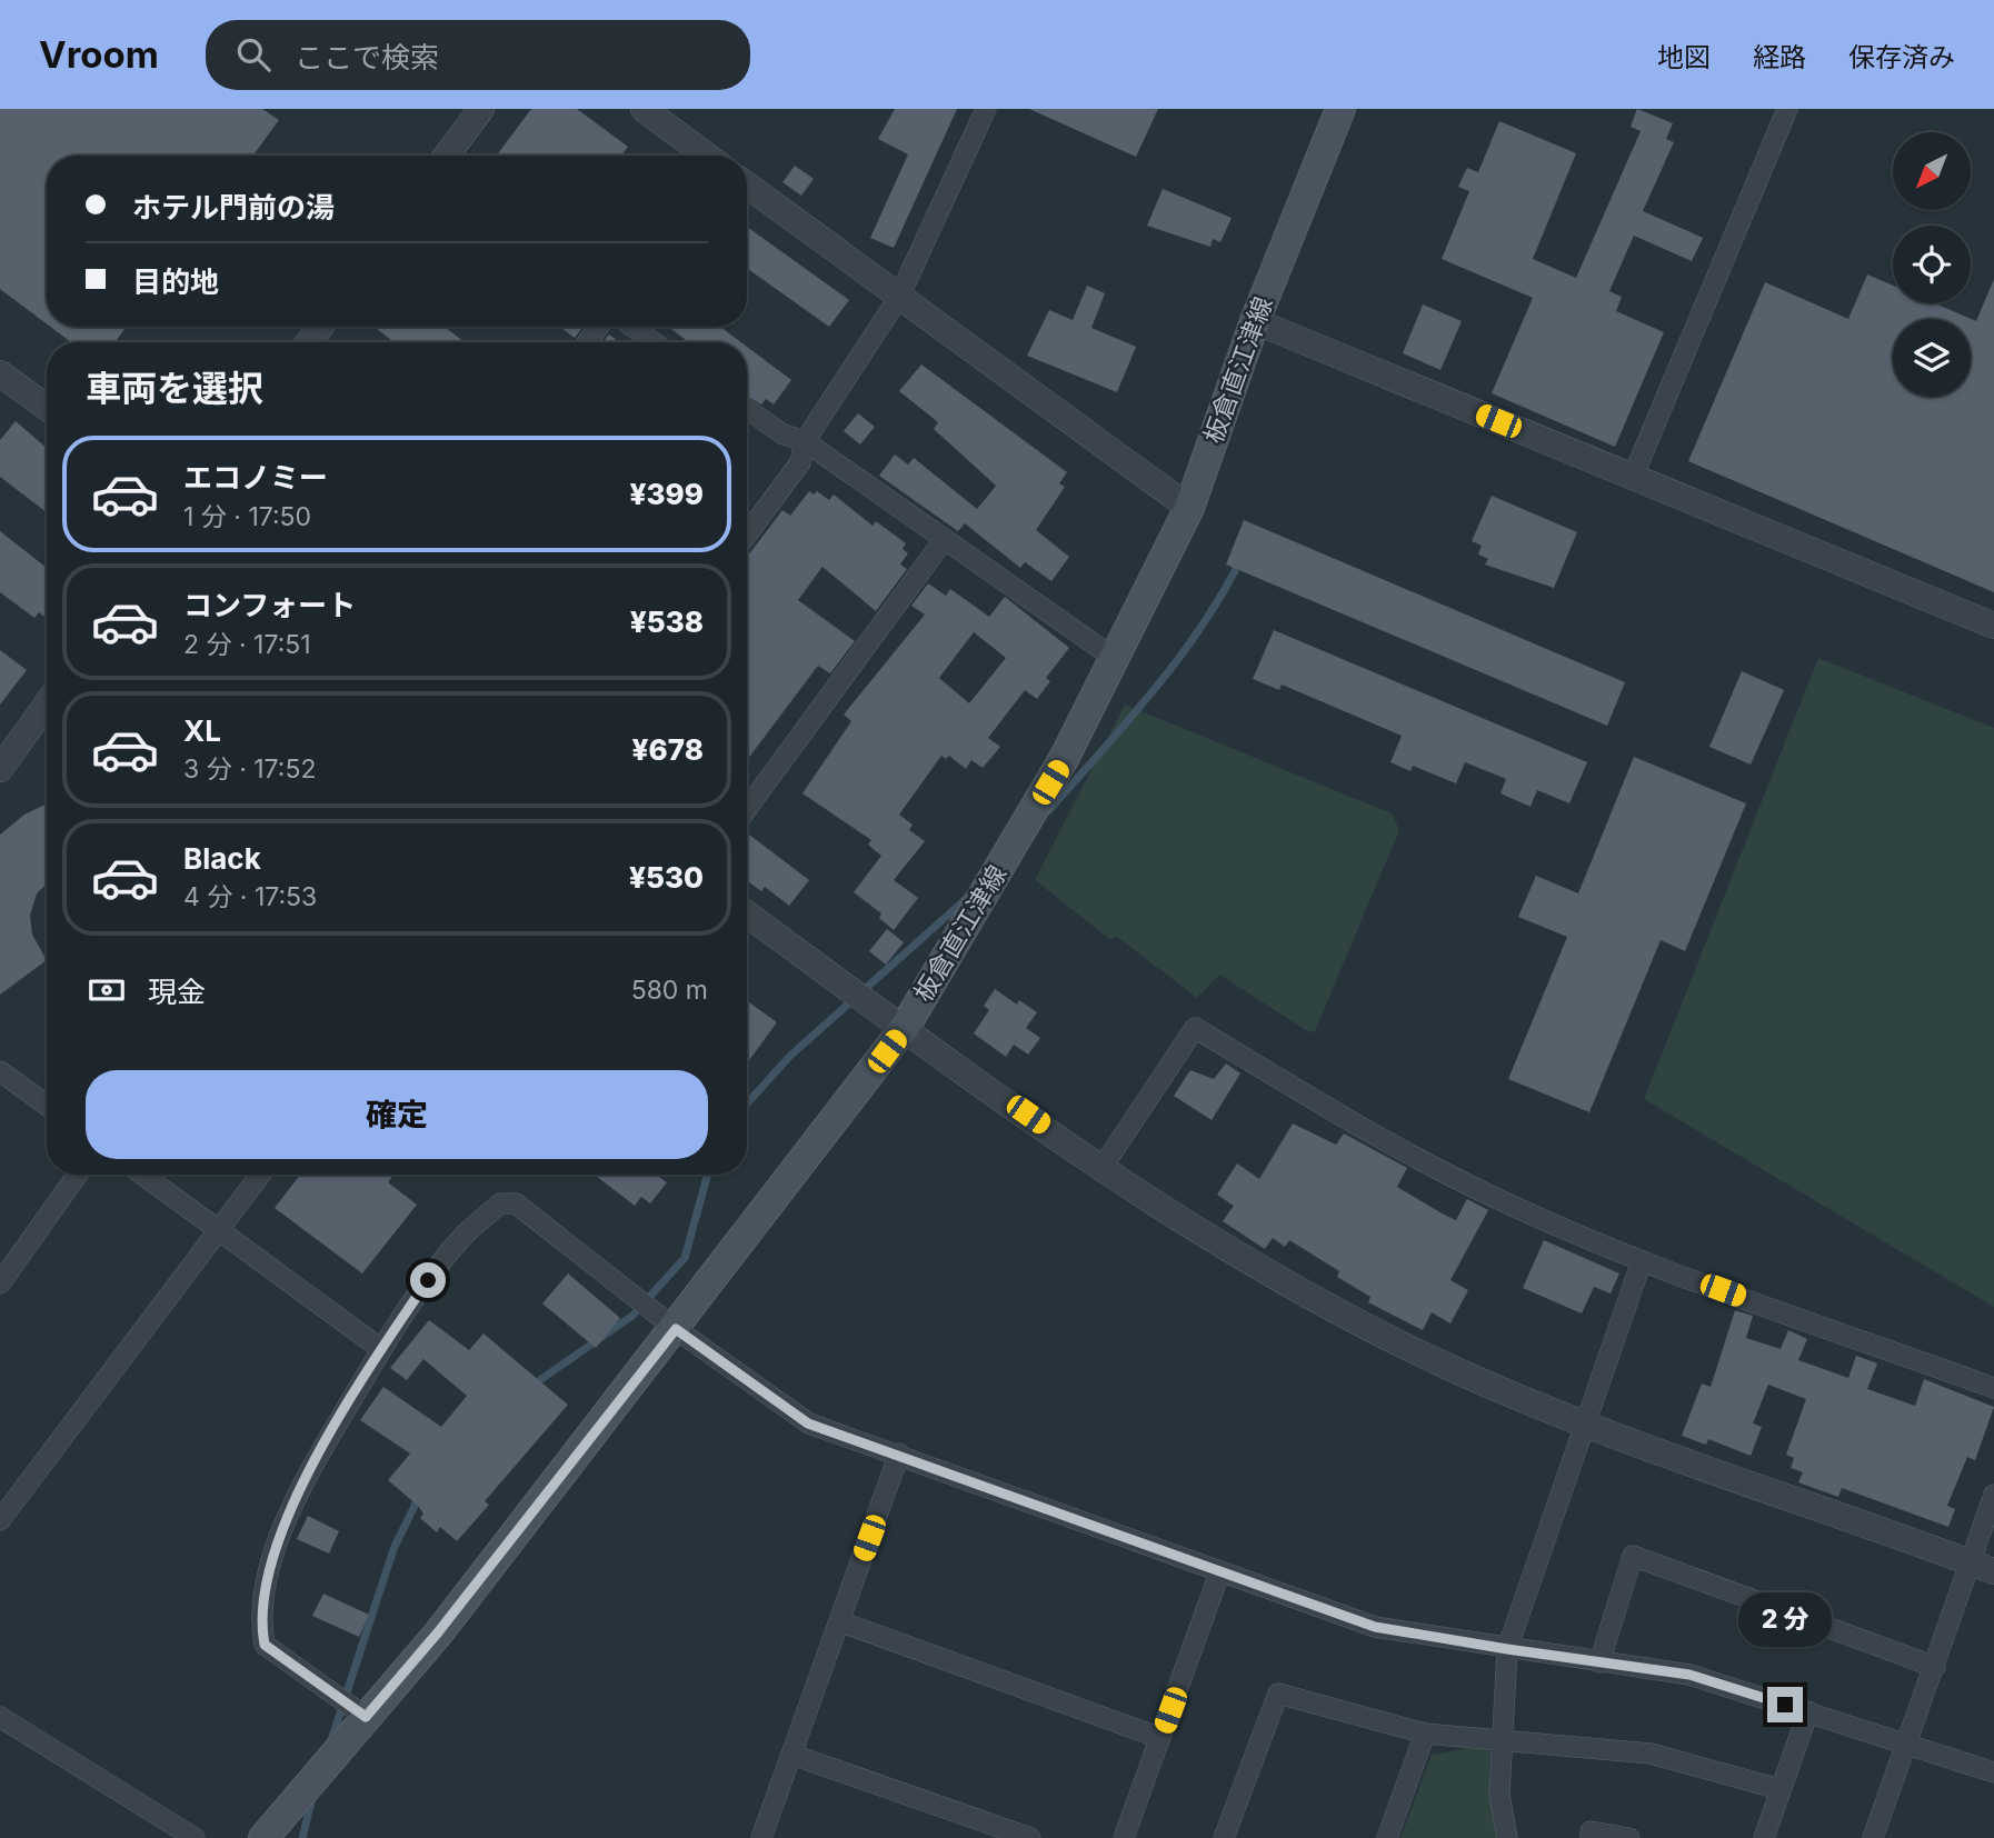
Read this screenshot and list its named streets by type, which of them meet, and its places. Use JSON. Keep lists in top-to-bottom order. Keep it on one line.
{"streets":{"main road":["板倉直江津線"]},"north":"bottom left","page":{"header":"Vroom","search":"ここで検索","nav":["地図","経路","保存済み"],"banner":["ホテル門前の湯","目的地"],"heading":"車両を選択","list":[{"name":"エコノミー","note":"1 分 · 17:50","value":"¥399"},{"name":"コンフォート","note":"2 分 · 17:51","value":"¥538"},{"name":"XL","note":"3 分 · 17:52","value":"¥678"},{"name":"Black","note":"4 分 · 17:53","value":"¥530"}],"pay":["現金","580 m"],"buttons":"確定","bubble":"2 分"}}
